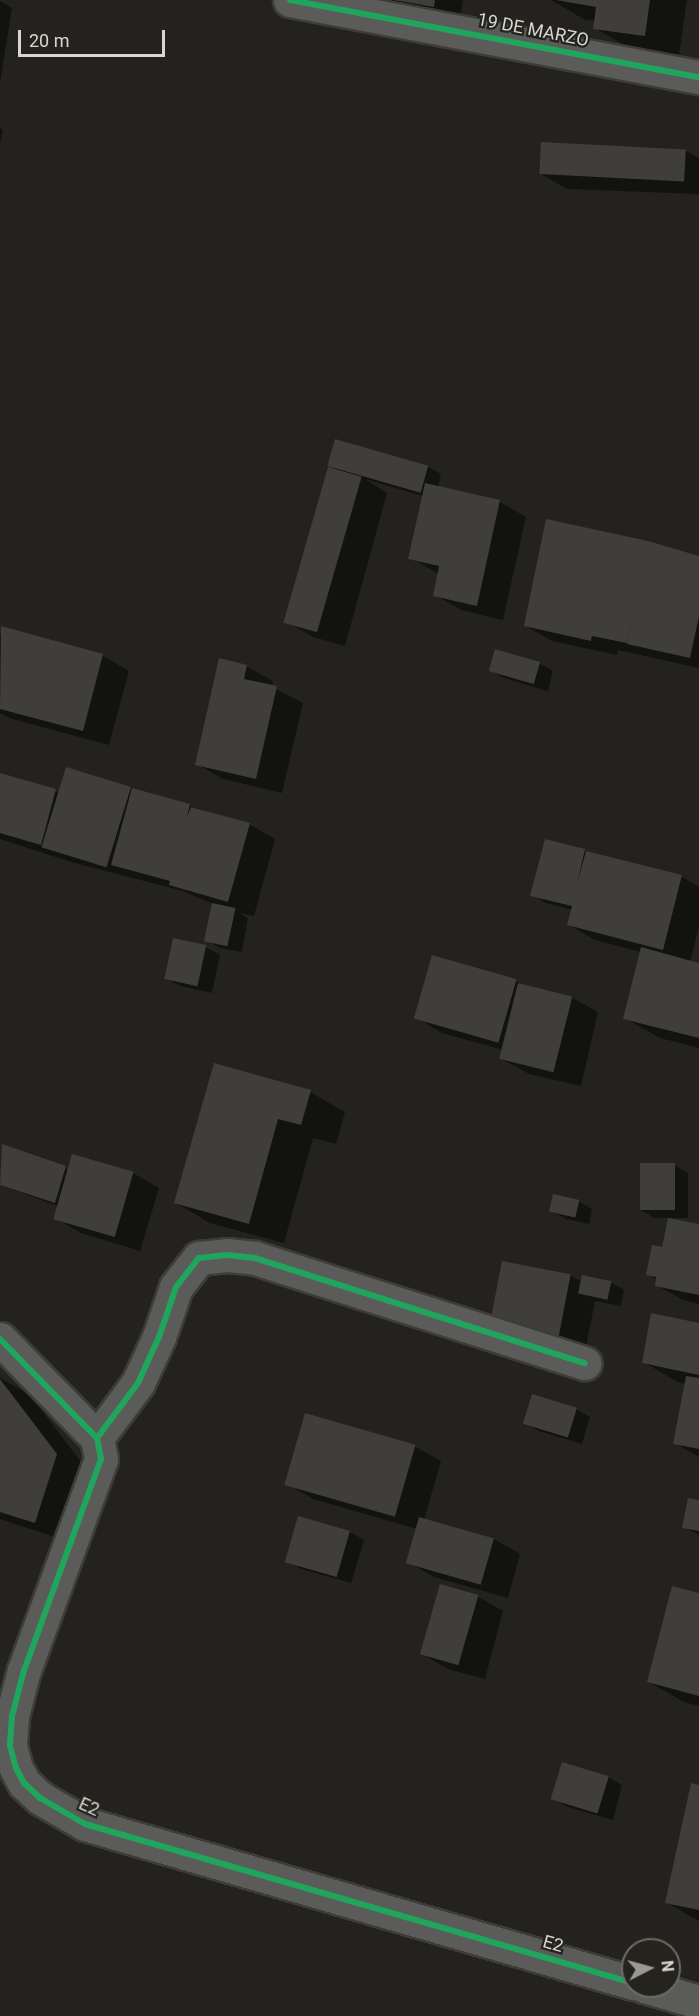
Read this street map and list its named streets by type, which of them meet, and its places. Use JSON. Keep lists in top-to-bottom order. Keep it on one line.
{"streets":{"street":["19 DE MARZO","E2"]},"scale_bar":"20 m","north":"right"}
